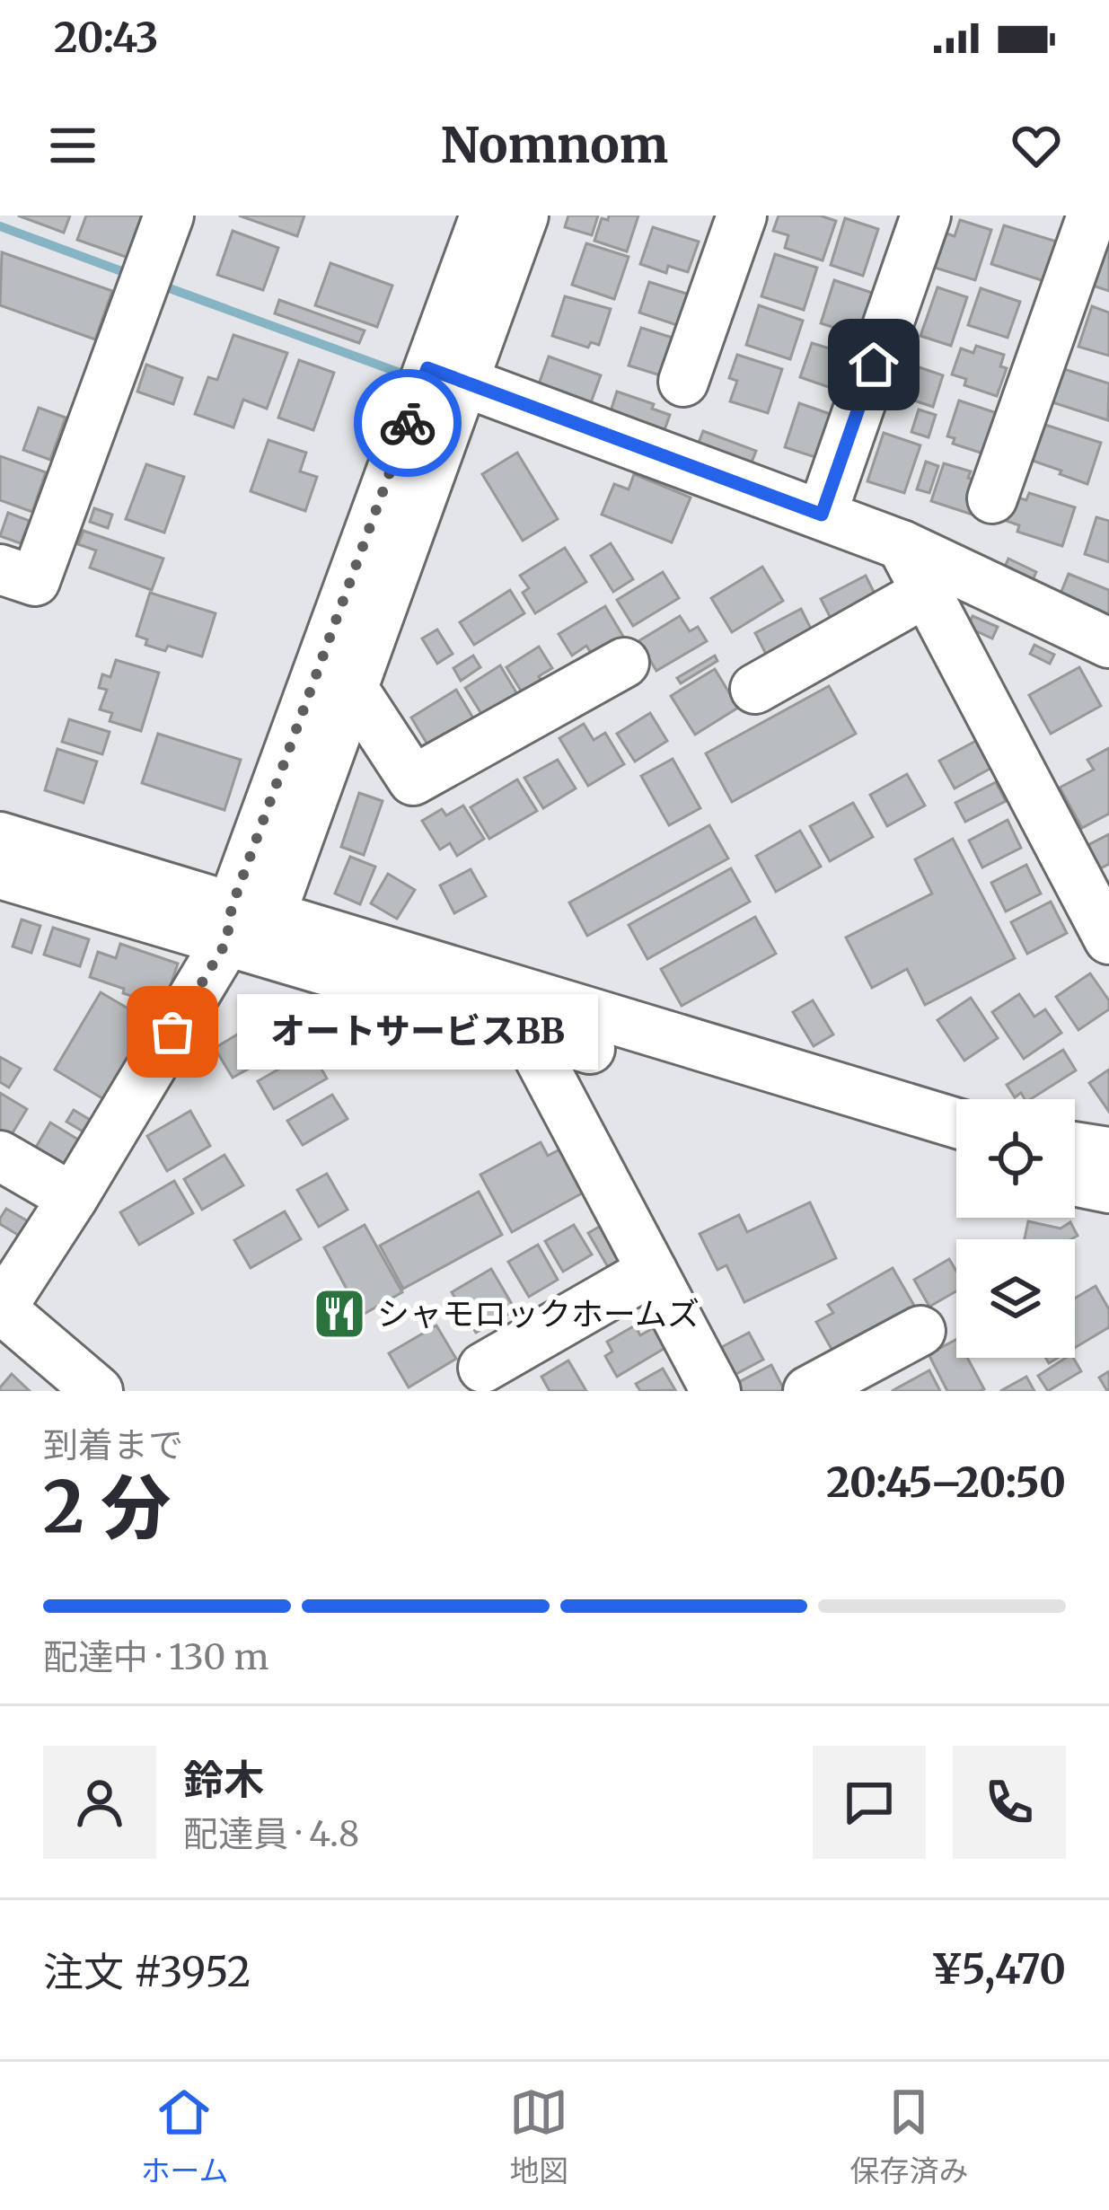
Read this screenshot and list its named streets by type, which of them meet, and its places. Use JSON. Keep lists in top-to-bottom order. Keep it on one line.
{"places":{"other":["オートサービスBB"],"restaurant":["シャモロックホームズ"]},"page":{"status":"20:43","header":"Nomnom","bubble":"オートサービスBB","heading":["2 分","到着まで","20:45–20:50"],"panel":["鈴木","配達員 · 4.8","注文 #3952","¥5,470"],"bar":"配達中 · 130 m","tabs":["ホーム","地図","保存済み"]}}
